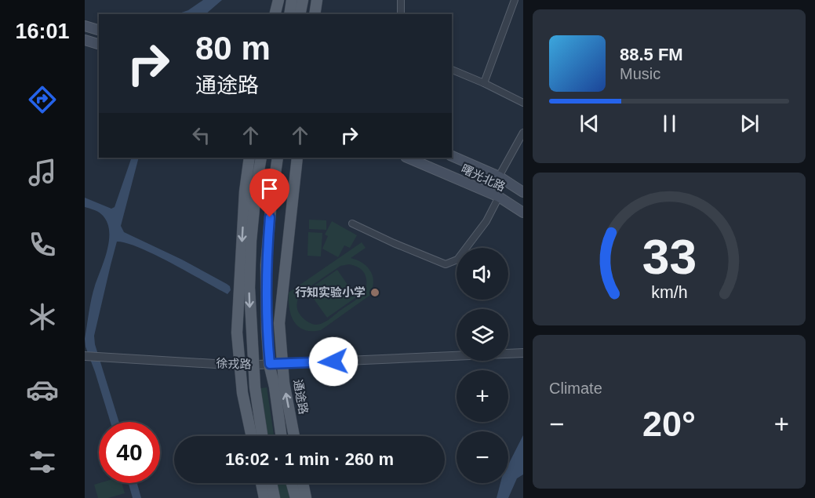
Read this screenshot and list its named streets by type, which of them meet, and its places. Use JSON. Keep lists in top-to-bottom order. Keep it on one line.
{"streets":{"main road":["曙光北路","通途路"],"street":["徐戎路"]},"crossings":[["徐戎路","通途路"]],"places":["行知实验小学"],"page":{"tabs":"16:01","turn":["80 m","通途路"],"song":["88.5 FM","Music"],"map_buttons":["+","−"],"tile":"Climate","heat":["−","20°","+"],"limit":"40","trip":"16:02 · 1 min · 260 m","gauge":["33","km/h"]}}
